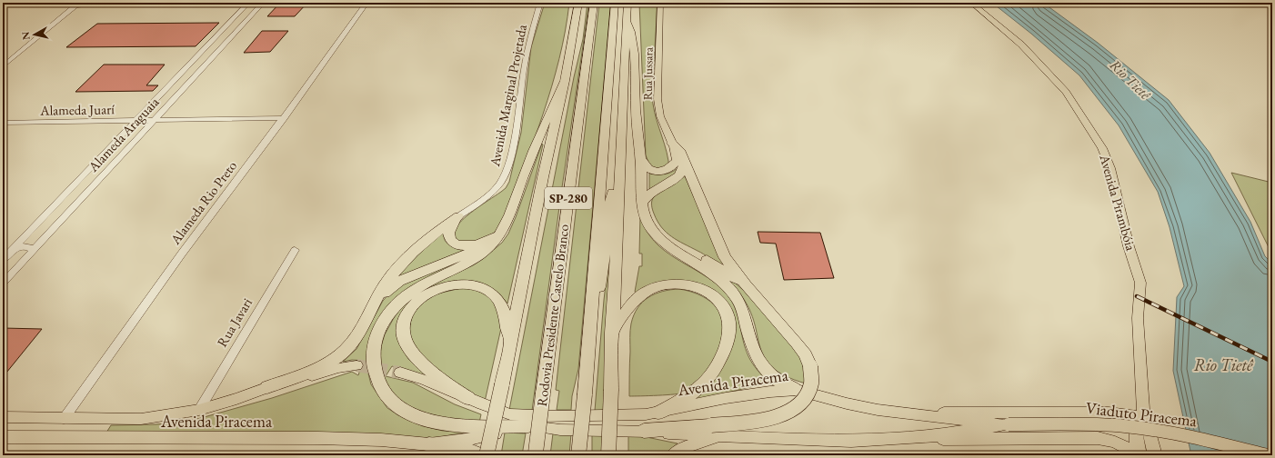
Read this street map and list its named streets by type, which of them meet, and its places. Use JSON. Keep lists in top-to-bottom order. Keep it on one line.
{"streets":{"highway":["SP-280","Rodovia Presidente Castelo Branco"],"main road":["Rua Jussara","Avenida Pirambóia","Avenida Piracema","Viaduto Piracema"],"street":["Avenida Marginal Projetada","Alameda Juarí","Alameda Araguaia","Alameda Rio Preto","Rua Javari"]},"crossings":[["Alameda Juarí","Alameda Araguaia"],["Alameda Juarí","Alameda Rio Preto"],["Alameda Rio Preto","Avenida Piracema"],["Avenida Pirambóia","Avenida Piracema"],["Rua Javari","Avenida Piracema"],["Avenida Piracema","Viaduto Piracema"]],"water":["Rio Tietê"],"north":"left"}
